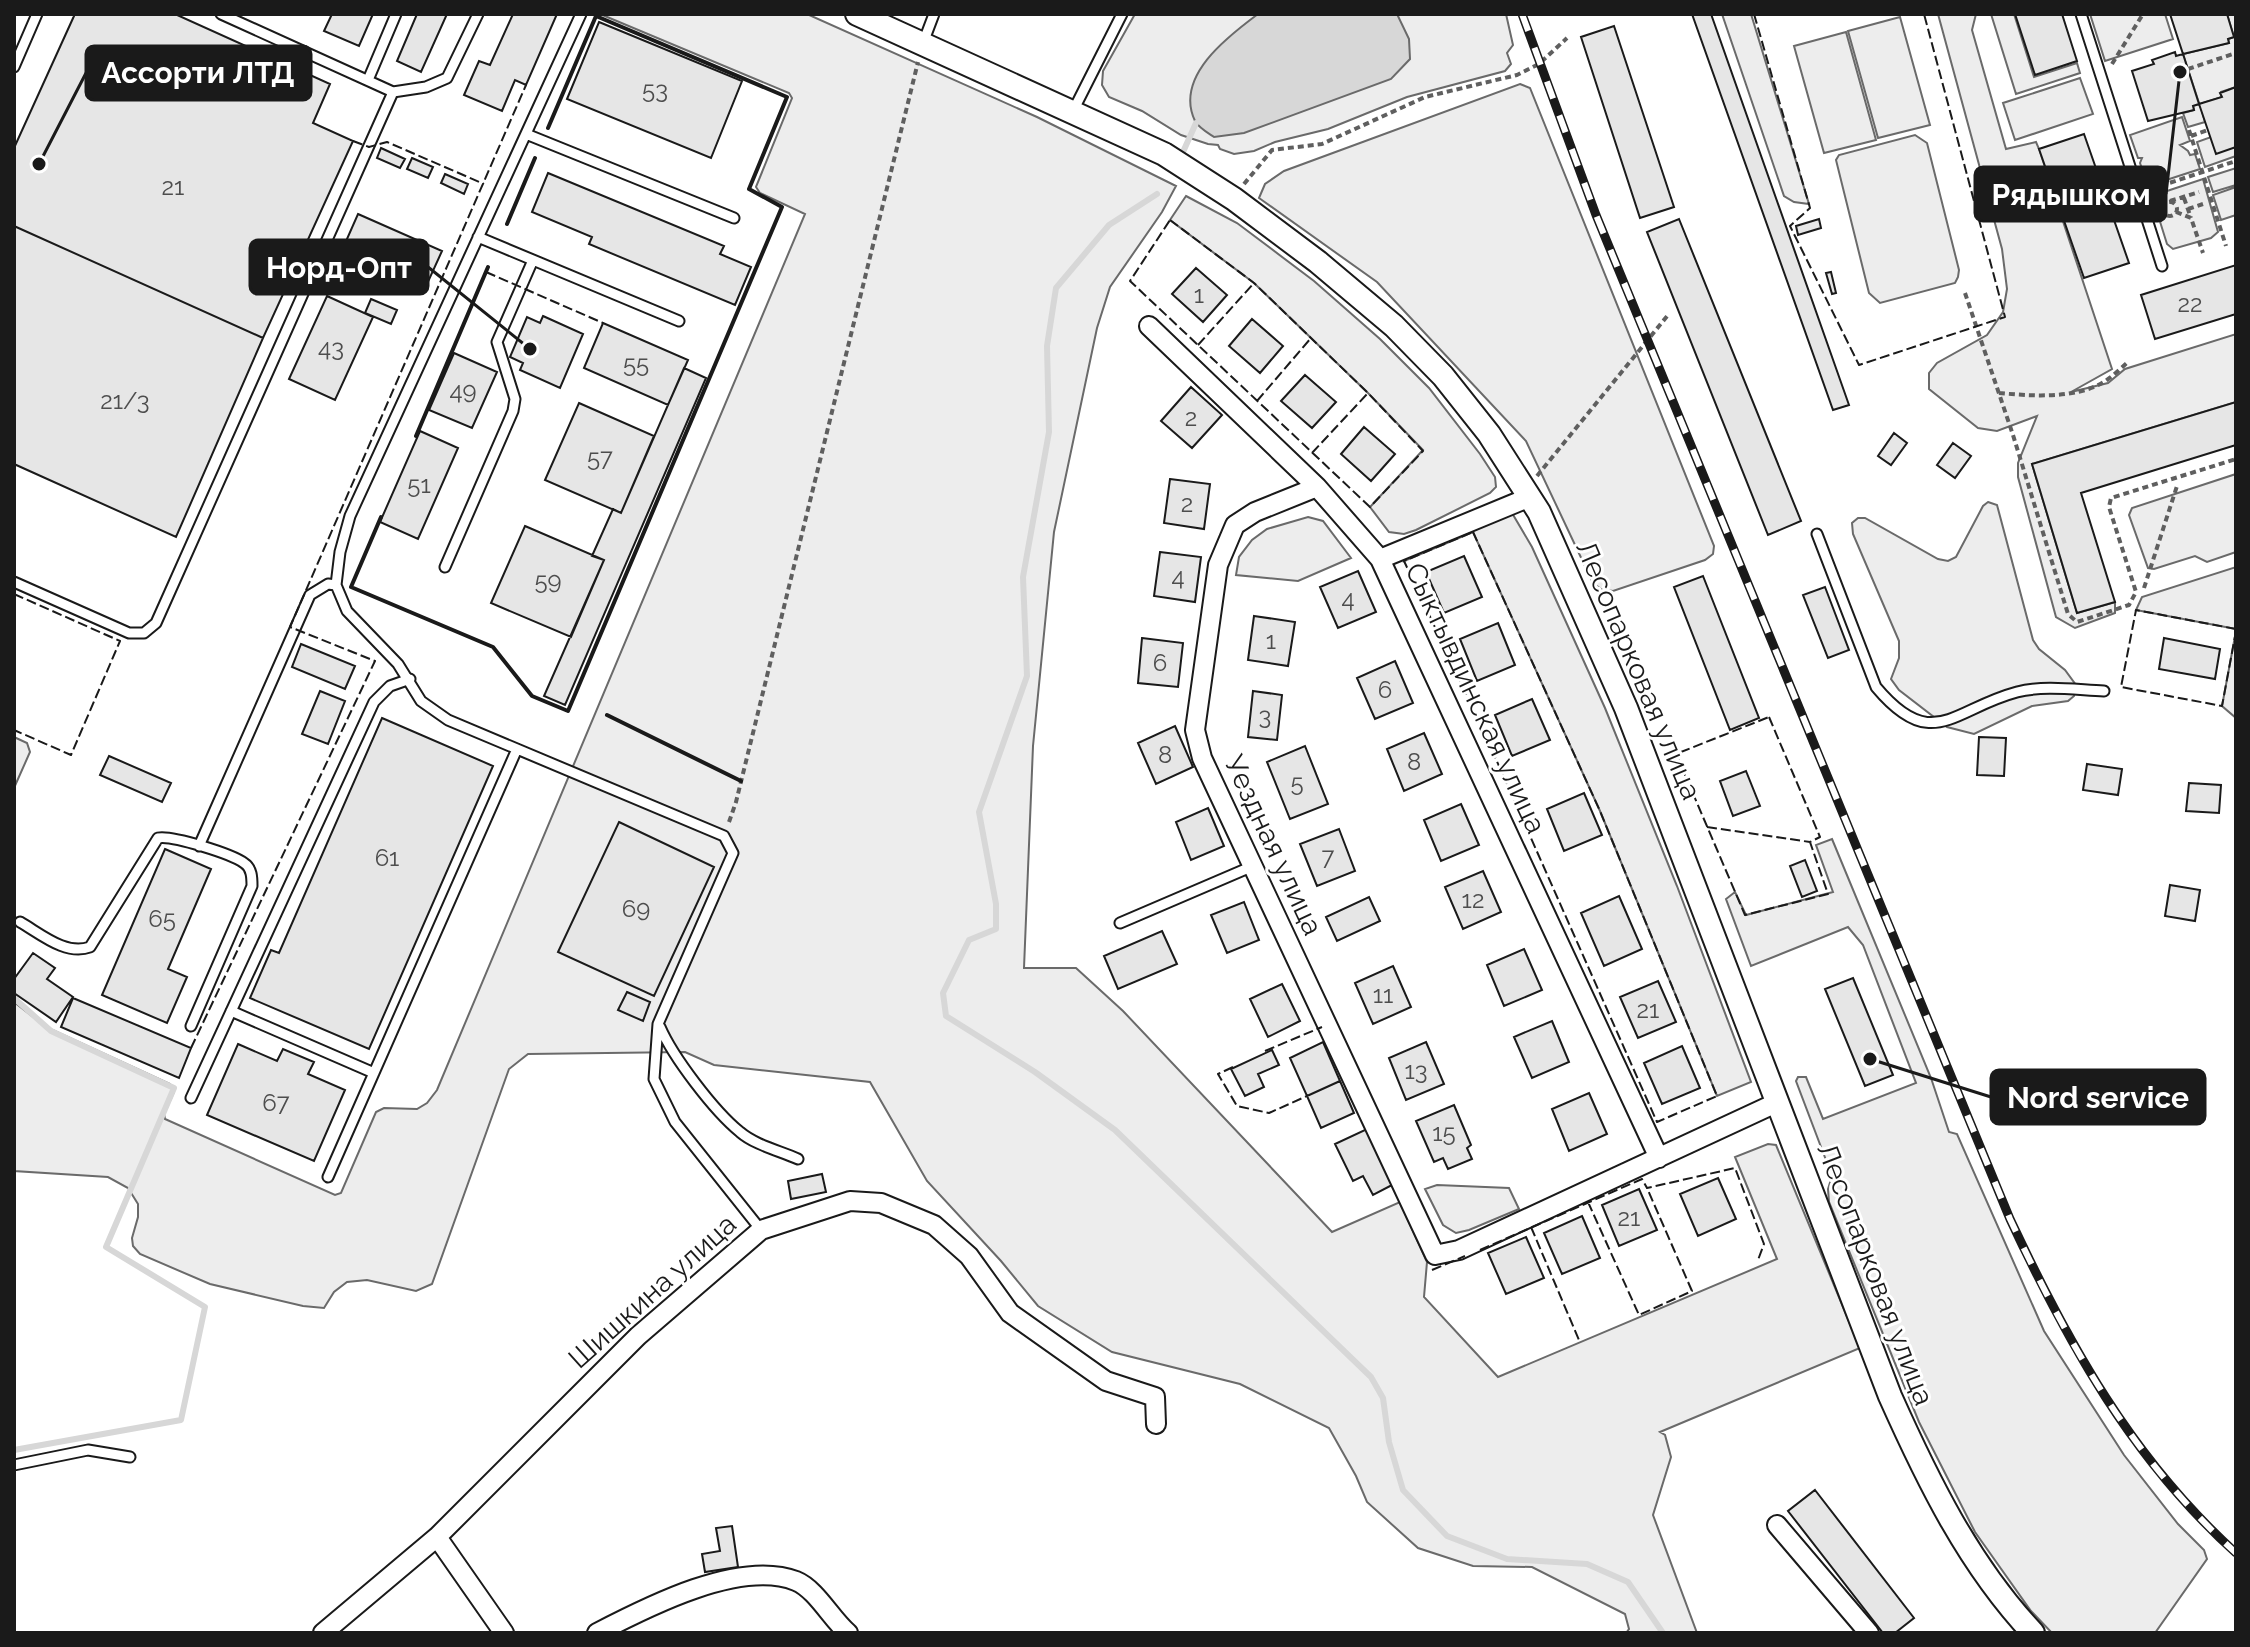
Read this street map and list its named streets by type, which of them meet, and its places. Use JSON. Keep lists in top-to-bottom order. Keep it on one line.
{"streets":{"street":["Лесопарковая улица","Сыктывдинская улица","Уездная улица","Шишкина улица"]},"crossings":[["Сыктывдинская улица","Уездная улица"]],"places":["Рядышком","Ассорти ЛТД","Норд-Опт","Nord service"],"house_numbers":["53","21","1","22","43","55","49","21/3","2","57","51","2","4","59","4","1","6","6","3","8","8","5","7","61","12","69","65","11","21","13","67","15","21"]}
